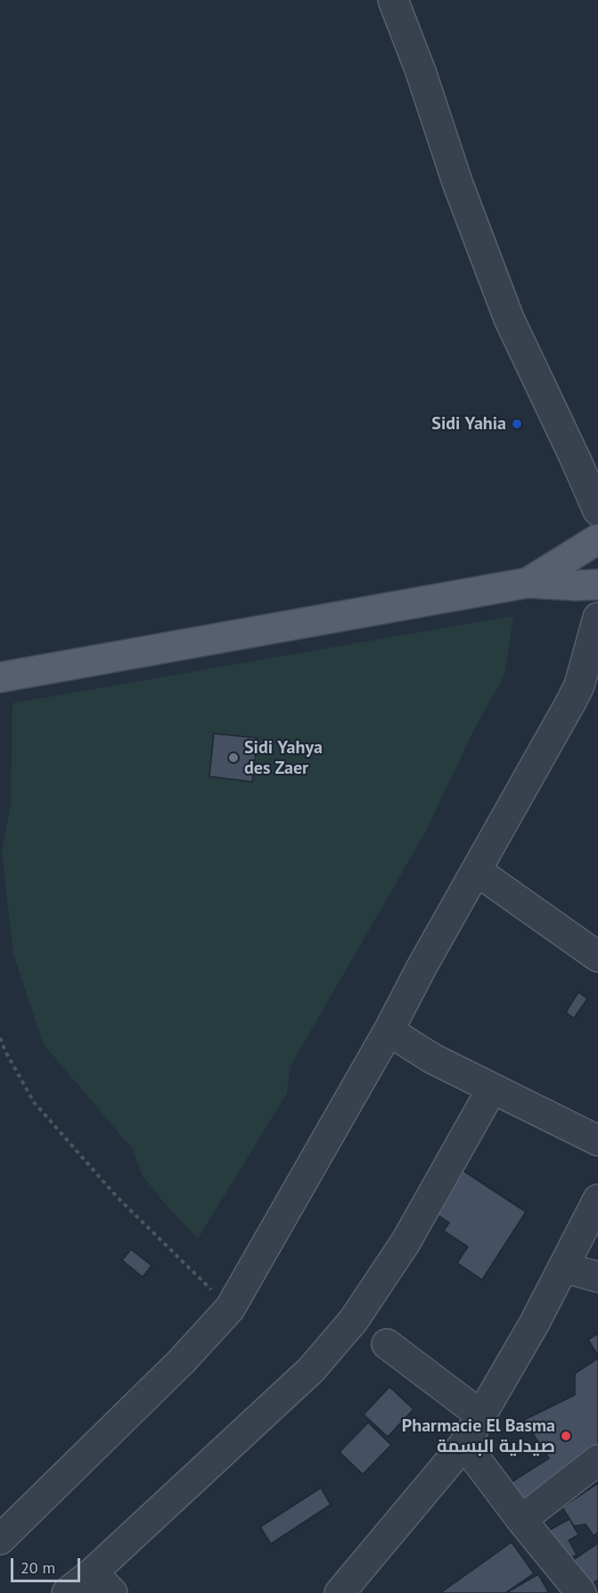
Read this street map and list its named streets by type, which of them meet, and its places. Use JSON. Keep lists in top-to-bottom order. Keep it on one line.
{"places":["Sidi Yahia","Sidi Yahya des Zaer","Pharmacie El Basma صيدلية البسمة"],"scale_bar":"20 m"}
